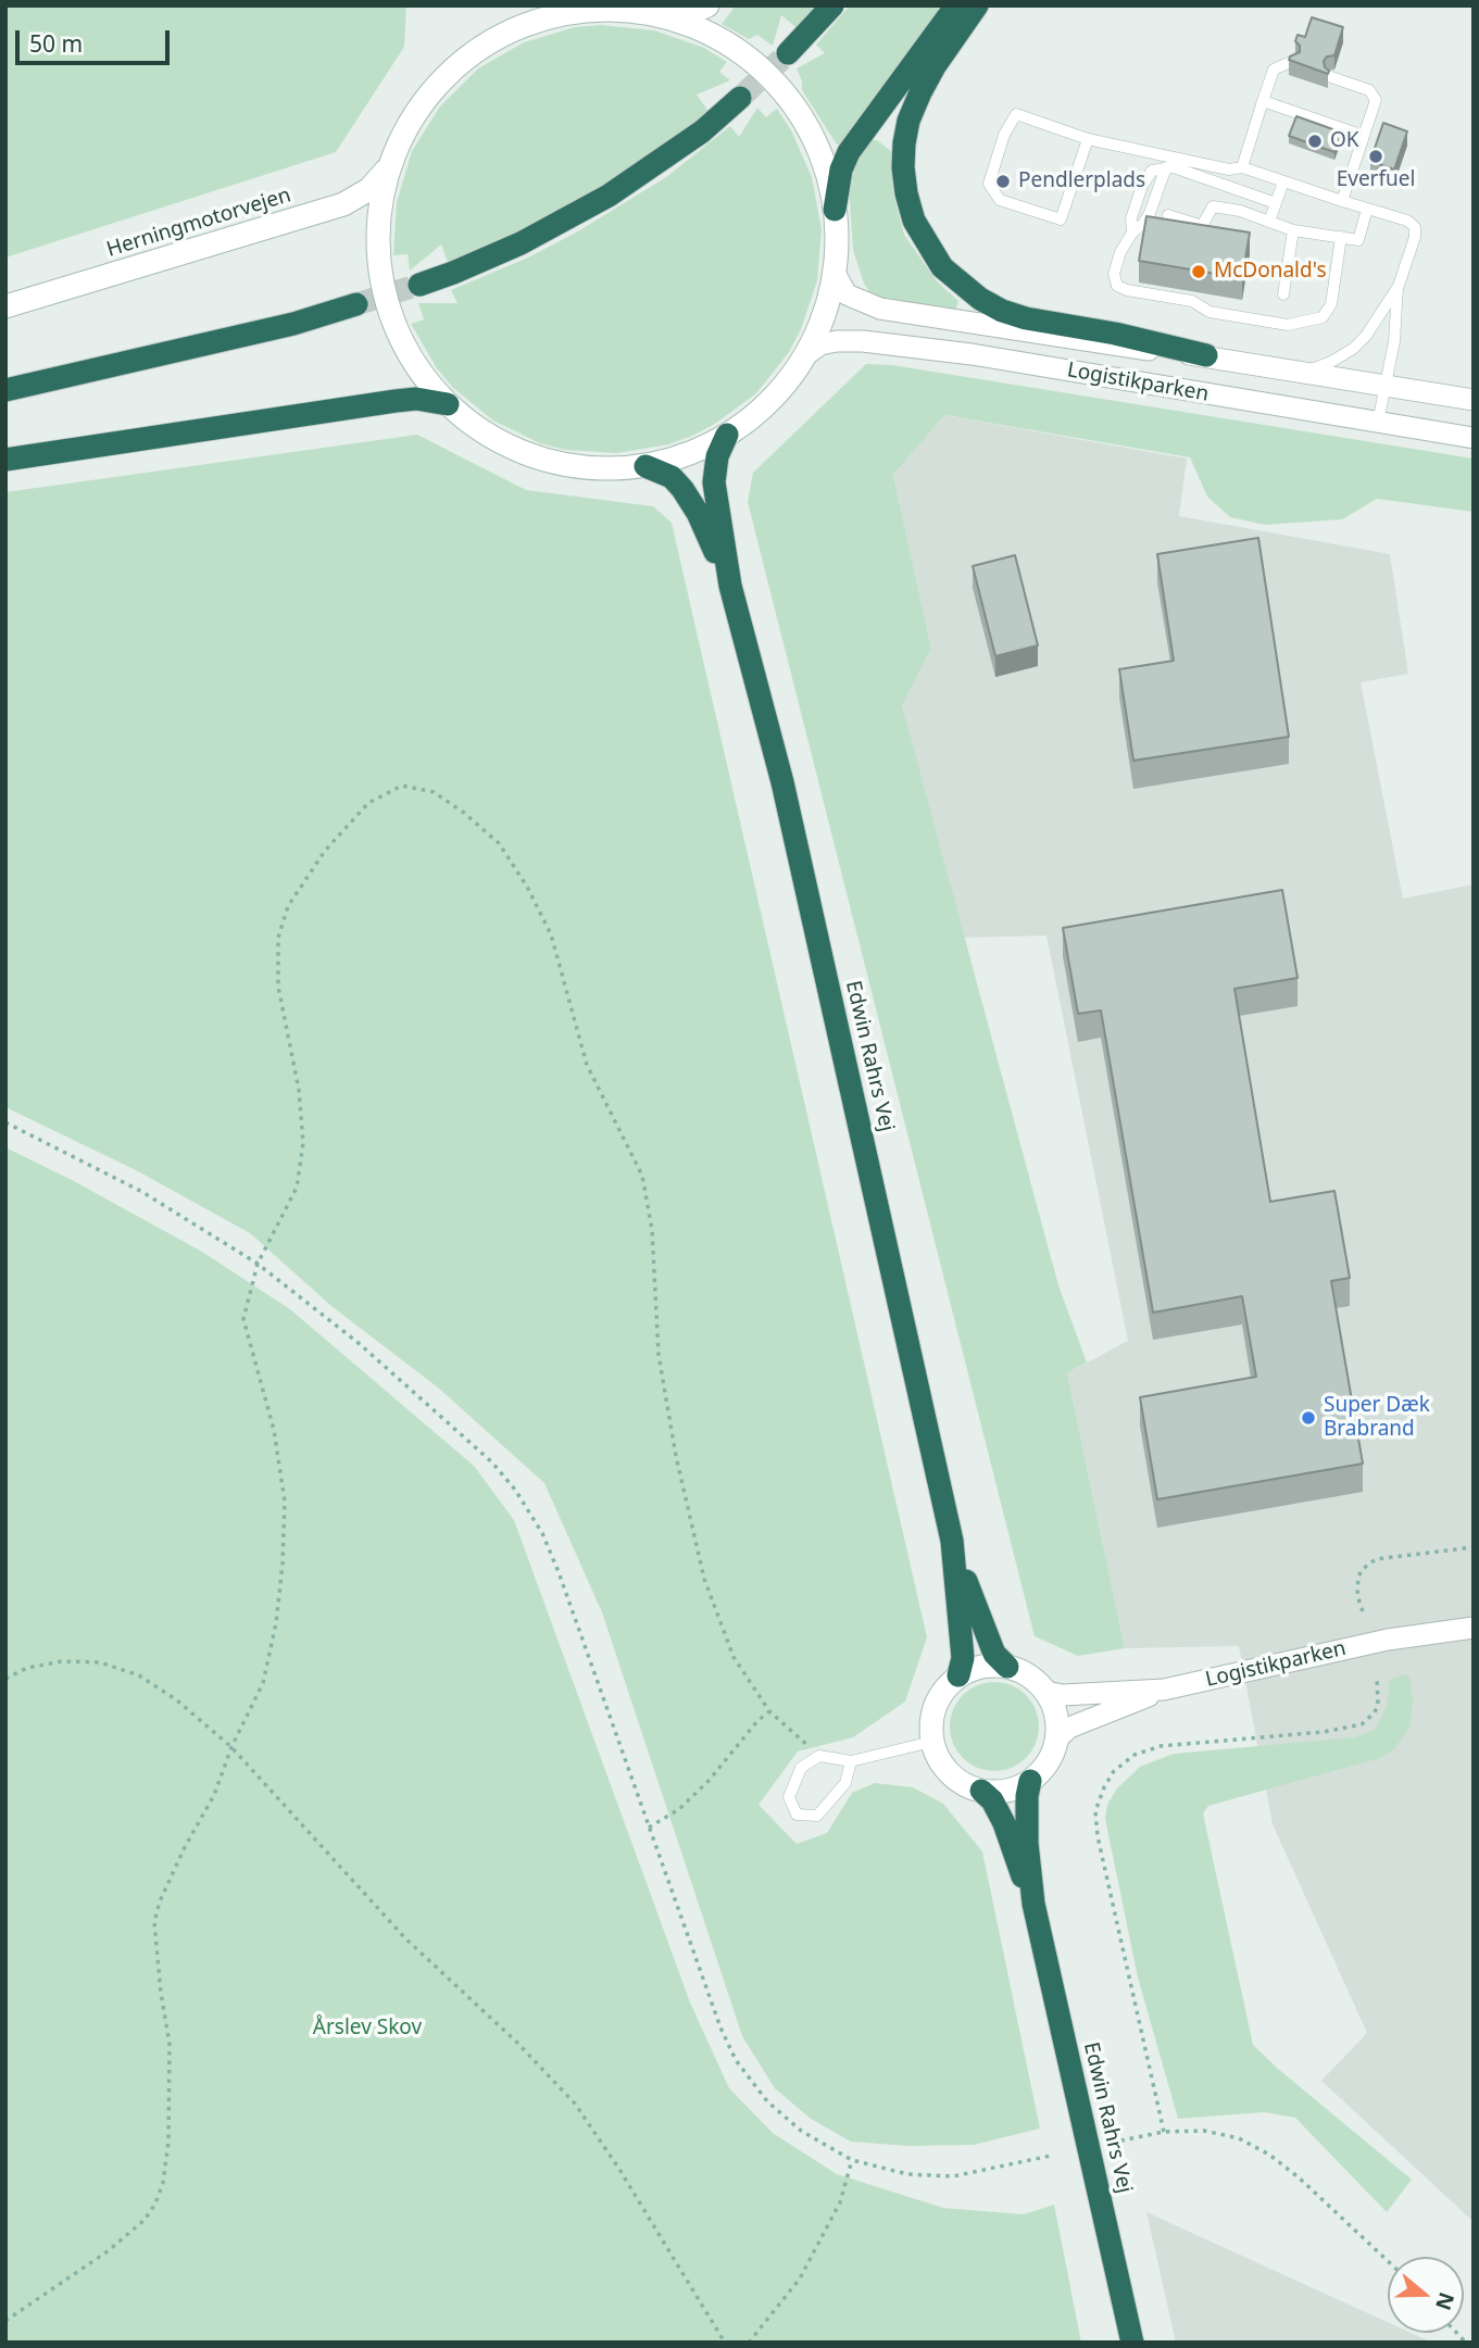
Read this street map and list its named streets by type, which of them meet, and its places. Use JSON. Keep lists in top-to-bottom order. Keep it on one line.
{"streets":{"highway":["Edwin Rahrs Vej"],"street":["Herningmotorvejen","Logistikparken"]},"parks":["Årslev Skov"],"places":["OK","Everfuel","Pendlerplads","McDonald's","Super Dæk Brabrand"],"scale_bar":"50 m","north":"right"}
